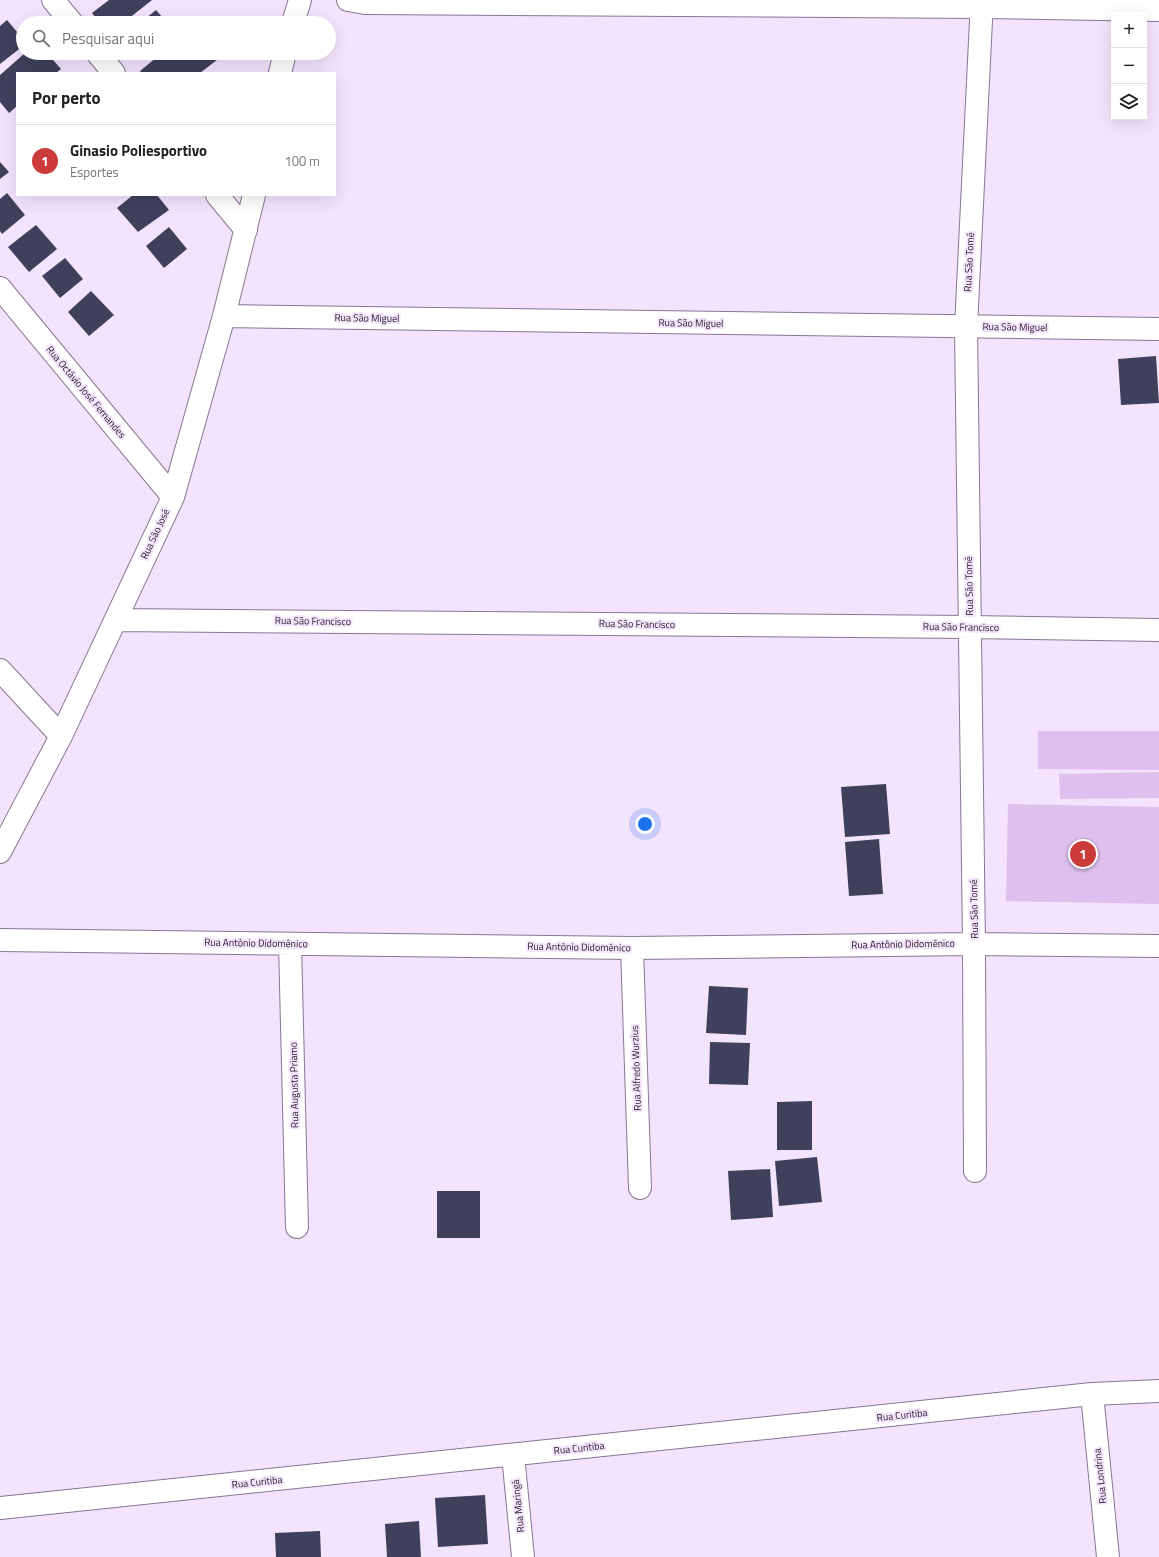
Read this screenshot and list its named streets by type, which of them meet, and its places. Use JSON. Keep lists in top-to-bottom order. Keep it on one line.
{"streets":{"street":["Rua São Tomé","Rua São Miguel","Rua Octávio José Fernandes","Rua São José","Rua São Francisco","Rua Antônio Didomênico","Rua Alfredo Wurzius","Rua Augusta Priamo","Rua Curitiba","Rua Londrina","Rua Maringá"]},"crossings":[["Rua São Tomé","Rua São Miguel"],["Rua São Tomé","Rua São Francisco"],["Rua São Tomé","Rua Antônio Didomênico"],["Rua São Miguel","Rua São José"],["Rua Octávio José Fernandes","Rua São José"],["Rua São José","Rua São Francisco"],["Rua Antônio Didomênico","Rua Alfredo Wurzius"],["Rua Antônio Didomênico","Rua Augusta Priamo"],["Rua Curitiba","Rua Londrina"],["Rua Curitiba","Rua Maringá"]],"page":{"map_buttons":["+","−"],"search":"Pesquisar aqui","heading":"Por perto","list":[{"mark":"1","name":"Ginasio Poliesportivo","note":"Esportes","value":"100 m"}],"pins":"1"}}
